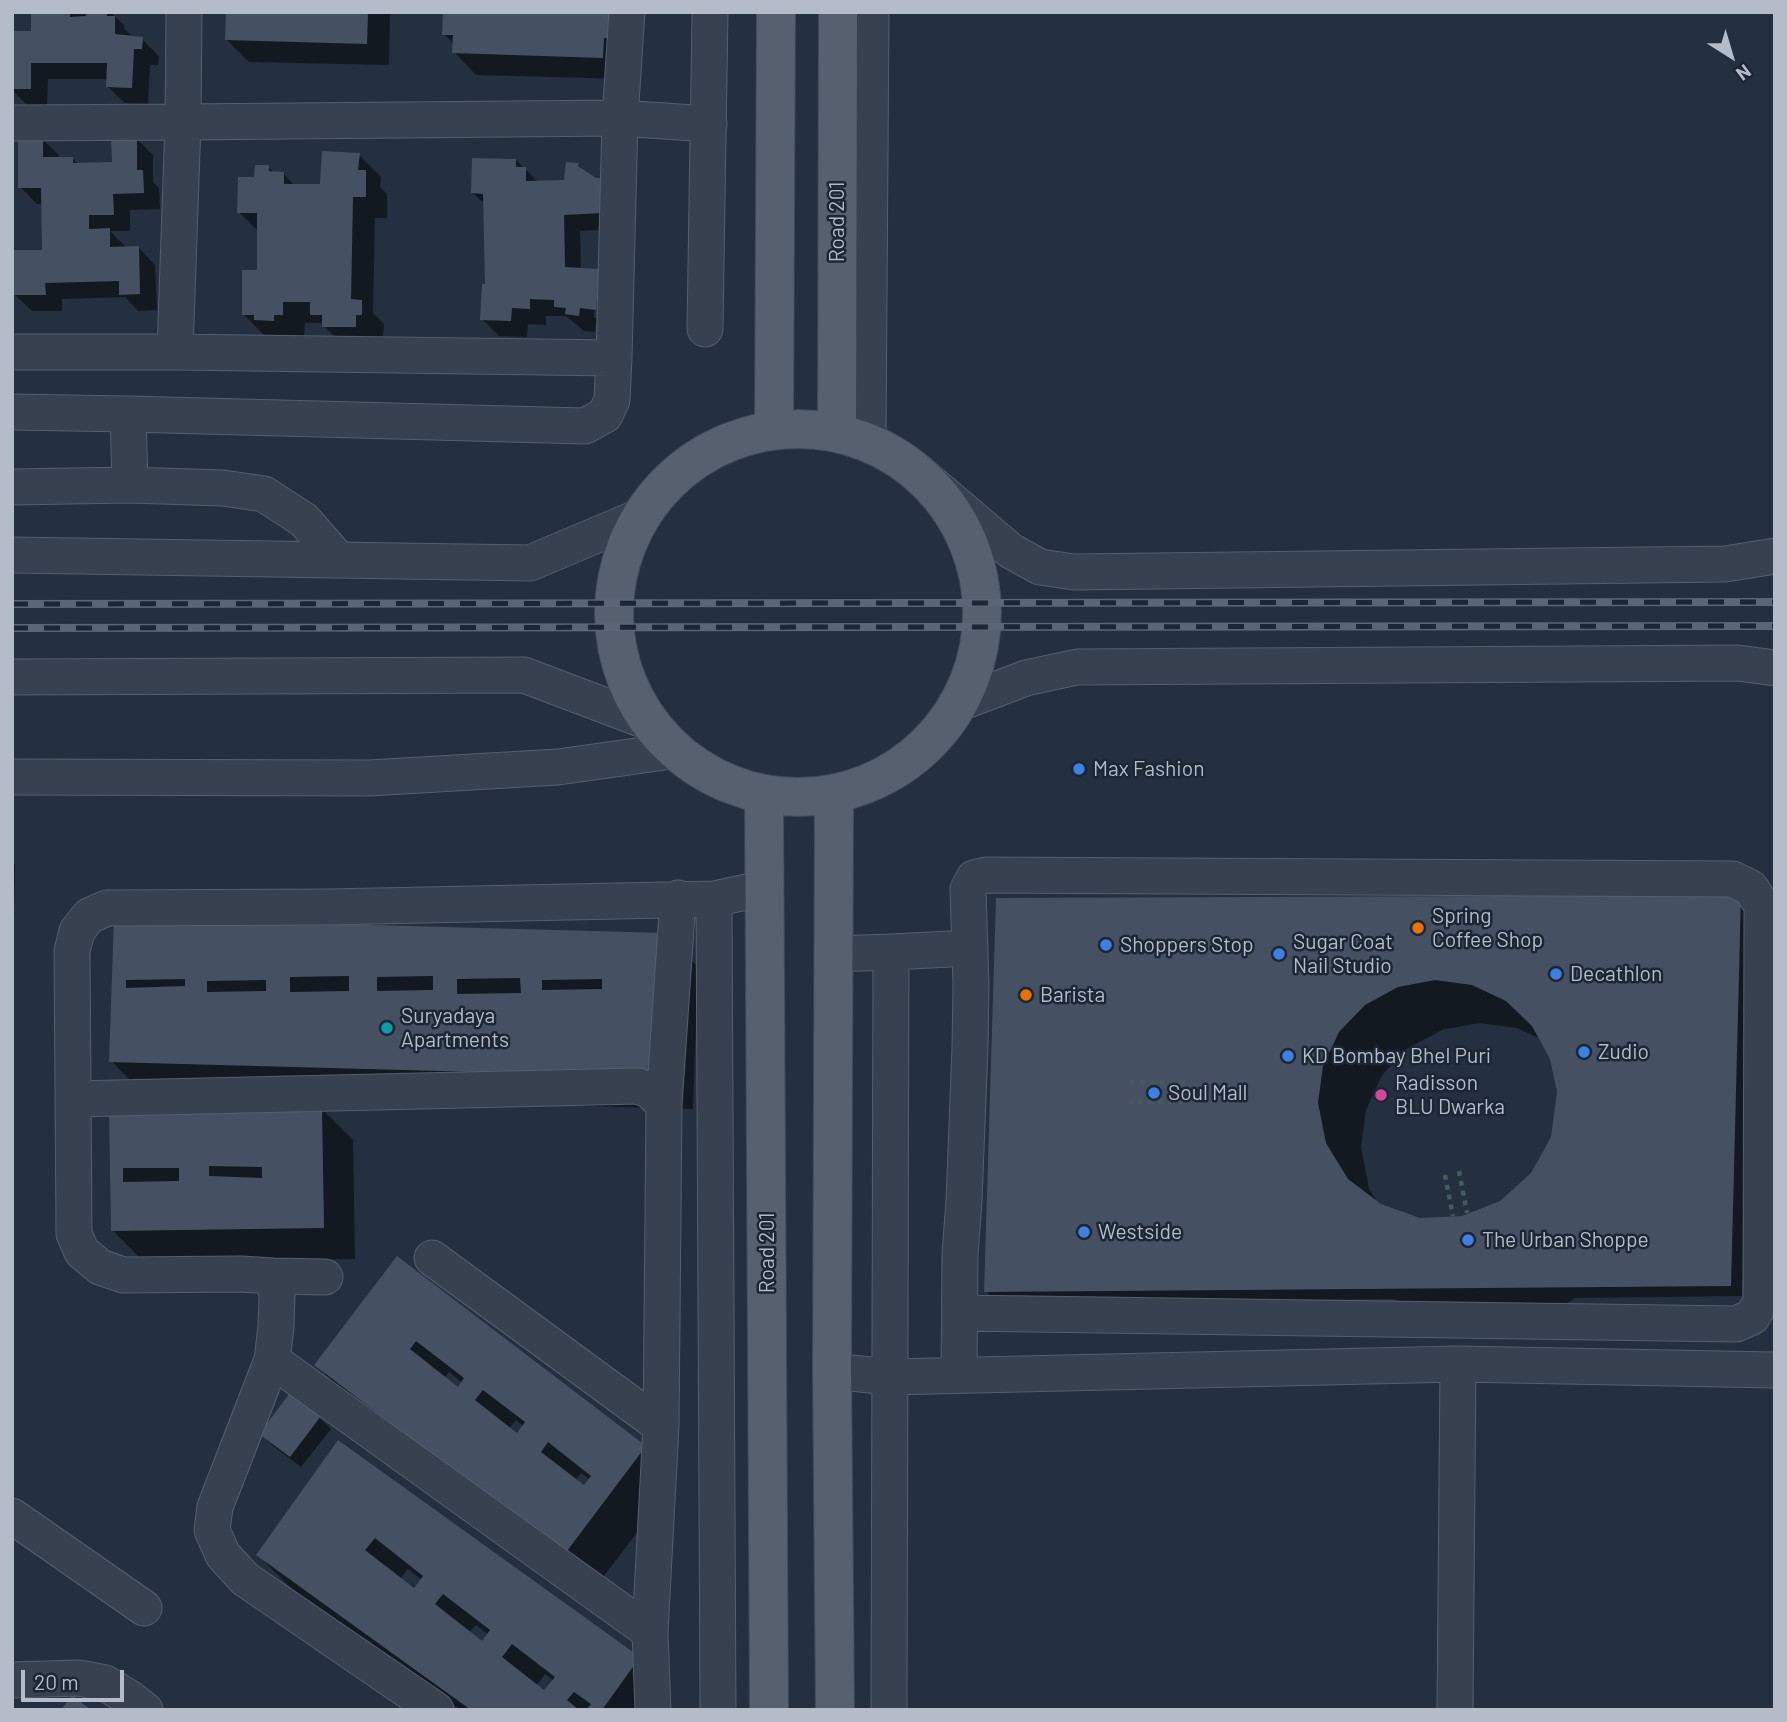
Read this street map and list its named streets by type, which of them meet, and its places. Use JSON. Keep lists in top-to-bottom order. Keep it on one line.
{"streets":{"main road":["Road 201"]},"places":["Max Fashion","Spring Coffee Shop","Shoppers Stop","Sugar Coat Nail Studio","Decathlon","Barista","Suryadaya Apartments","Zudio","KD Bombay Bhel Puri","Soul Mall","Radisson BLU Dwarka","Westside","The Urban Shoppe"],"scale_bar":"20 m","north":"bottom right"}
